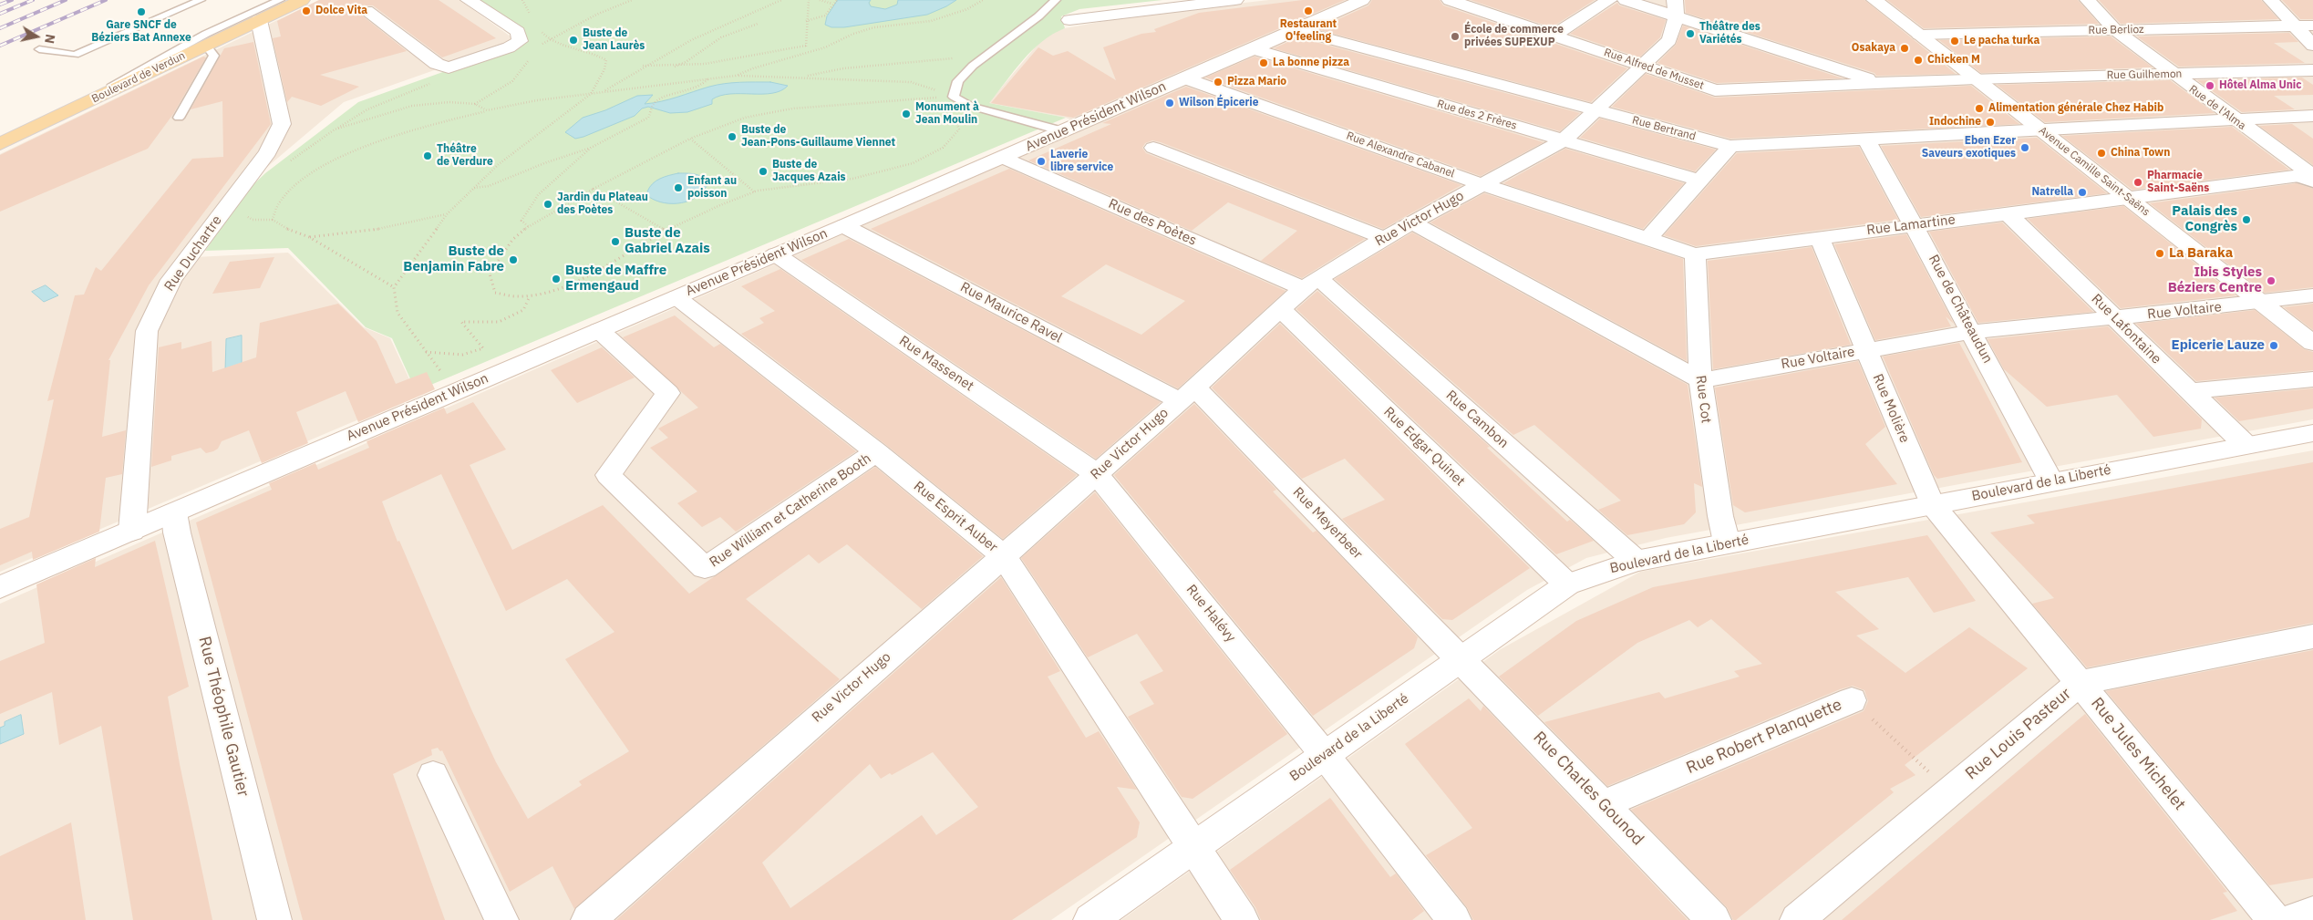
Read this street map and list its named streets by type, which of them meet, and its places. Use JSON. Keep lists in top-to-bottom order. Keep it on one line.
{"streets":{"main road":["Boulevard de Verdun"],"street":["Rue Berlioz","Rue Alfred de Musset","Rue Guilhemon","Rue de l'Alma","Rue des 2 Frères","Avenue Président Wilson","Rue Bertrand","Rue Alexandre Cabanel","Avenue Camille Saint-Saëns","Rue Victor Hugo","Rue des Poètes","Rue Lamartine","Rue Duchartre","Rue de Châteaudun","Rue Voltaire","Rue Maurice Ravel","Rue Lafontaine","Rue Massenet","Rue Cot","Rue Molière","Rue Cambon","Rue Edgar Quinet","Boulevard de la Liberté","Rue William et Catherine Booth","Rue Esprit Auber","Rue Meyerbeer","Rue Halévy","Rue Théophile Gautier","Rue Louis Pasteur","Rue Robert Planquette","Rue Jules Michelet","Rue Charles Gounod"]},"crossings":[["Rue Berlioz","Rue de l'Alma"],["Rue Berlioz","Avenue Camille Saint-Saëns"],["Rue Alfred de Musset","Rue Guilhemon"],["Rue Alfred de Musset","Avenue Camille Saint-Saëns"],["Rue Alfred de Musset","Rue Victor Hugo"],["Rue Guilhemon","Rue de l'Alma"],["Rue Guilhemon","Avenue Camille Saint-Saëns"],["Boulevard de Verdun","Rue Duchartre"],["Rue de l'Alma","Rue Bertrand"],["Rue de l'Alma","Rue Lamartine"],["Rue des 2 Frères","Avenue Président Wilson"],["Rue des 2 Frères","Rue Victor Hugo"],["Avenue Président Wilson","Rue Bertrand"],["Avenue Président Wilson","Rue Alexandre Cabanel"],["Avenue Président Wilson","Rue des Poètes"],["Avenue Président Wilson","Rue Duchartre"],["Avenue Président Wilson","Rue Maurice Ravel"],["Avenue Président Wilson","Rue Massenet"],["Avenue Président Wilson","Rue William et Catherine Booth"],["Avenue Président Wilson","Rue Esprit Auber"],["Avenue Président Wilson","Rue Théophile Gautier"],["Rue Bertrand","Avenue Camille Saint-Saëns"],["Rue Bertrand","Rue Victor Hugo"],["Rue Bertrand","Rue de Châteaudun"],["Rue Alexandre Cabanel","Rue Victor Hugo"],["Rue Alexandre Cabanel","Rue Lamartine"],["Rue Alexandre Cabanel","Rue Cot"],["Avenue Camille Saint-Saëns","Rue Lamartine"],["Avenue Camille Saint-Saëns","Rue Voltaire"],["Rue Victor Hugo","Rue des Poètes"],["Rue Victor Hugo","Rue Maurice Ravel"],["Rue Victor Hugo","Rue Massenet"],["Rue Victor Hugo","Rue Cambon"],["Rue Victor Hugo","Rue Edgar Quinet"],["Rue Victor Hugo","Rue Esprit Auber"],["Rue Victor Hugo","Rue Meyerbeer"],["Rue Victor Hugo","Rue Halévy"],["Rue des Poètes","Rue Cambon"],["Rue Lamartine","Rue de Châteaudun"],["Rue Lamartine","Rue Lafontaine"],["Rue Lamartine","Rue Cot"],["Rue Lamartine","Rue Molière"],["Rue de Châteaudun","Rue Voltaire"],["Rue de Châteaudun","Boulevard de la Liberté"],["Rue Voltaire","Rue Lafontaine"],["Rue Voltaire","Rue Cot"],["Rue Voltaire","Rue Molière"],["Rue Maurice Ravel","Rue Meyerbeer"],["Rue Lafontaine","Boulevard de la Liberté"],["Rue Massenet","Rue Halévy"],["Rue Cot","Boulevard de la Liberté"],["Rue Molière","Boulevard de la Liberté"],["Rue Molière","Rue Jules Michelet"],["Rue Cambon","Boulevard de la Liberté"],["Rue Edgar Quinet","Boulevard de la Liberté"],["Boulevard de la Liberté","Rue Esprit Auber"],["Boulevard de la Liberté","Rue Meyerbeer"],["Boulevard de la Liberté","Rue Halévy"],["Boulevard de la Liberté","Rue Jules Michelet"],["Boulevard de la Liberté","Rue Charles Gounod"],["Rue William et Catherine Booth","Rue Esprit Auber"],["Rue Meyerbeer","Rue Charles Gounod"],["Rue Louis Pasteur","Rue Robert Planquette"],["Rue Louis Pasteur","Rue Jules Michelet"],["Rue Robert Planquette","Rue Charles Gounod"]],"places":["Dolce Vita","Restaurant O'feeling","Gare SNCF de Béziers Bat Annexe","Théâtre des Variétés","École de commerce privées SUPEXUP","Buste de Jean Laurès","Le pacha turka","Osakaya","Chicken M","La bonne pizza","Pizza Mario","Hôtel Alma Unic","Wilson Épicerie","Alimentation générale Chez Habib","Monument à Jean Moulin","Indochine","Buste de Jean-Pons-Guillaume Viennet","Eben Ezer Saveurs exotiques","China Town","Théâtre de Verdure","Laverie libre service","Buste de Jacques Azais","Pharmacie Saint-Saëns","Enfant au poisson","Natrella","Jardin du Plateau des Poètes","Palais des Congrès","Buste de Gabriel Azais","La Baraka","Buste de Benjamin Fabre","Buste de Maffre Ermengaud","Ibis Styles Béziers Centre","Epicerie Lauze"],"north":"right"}
